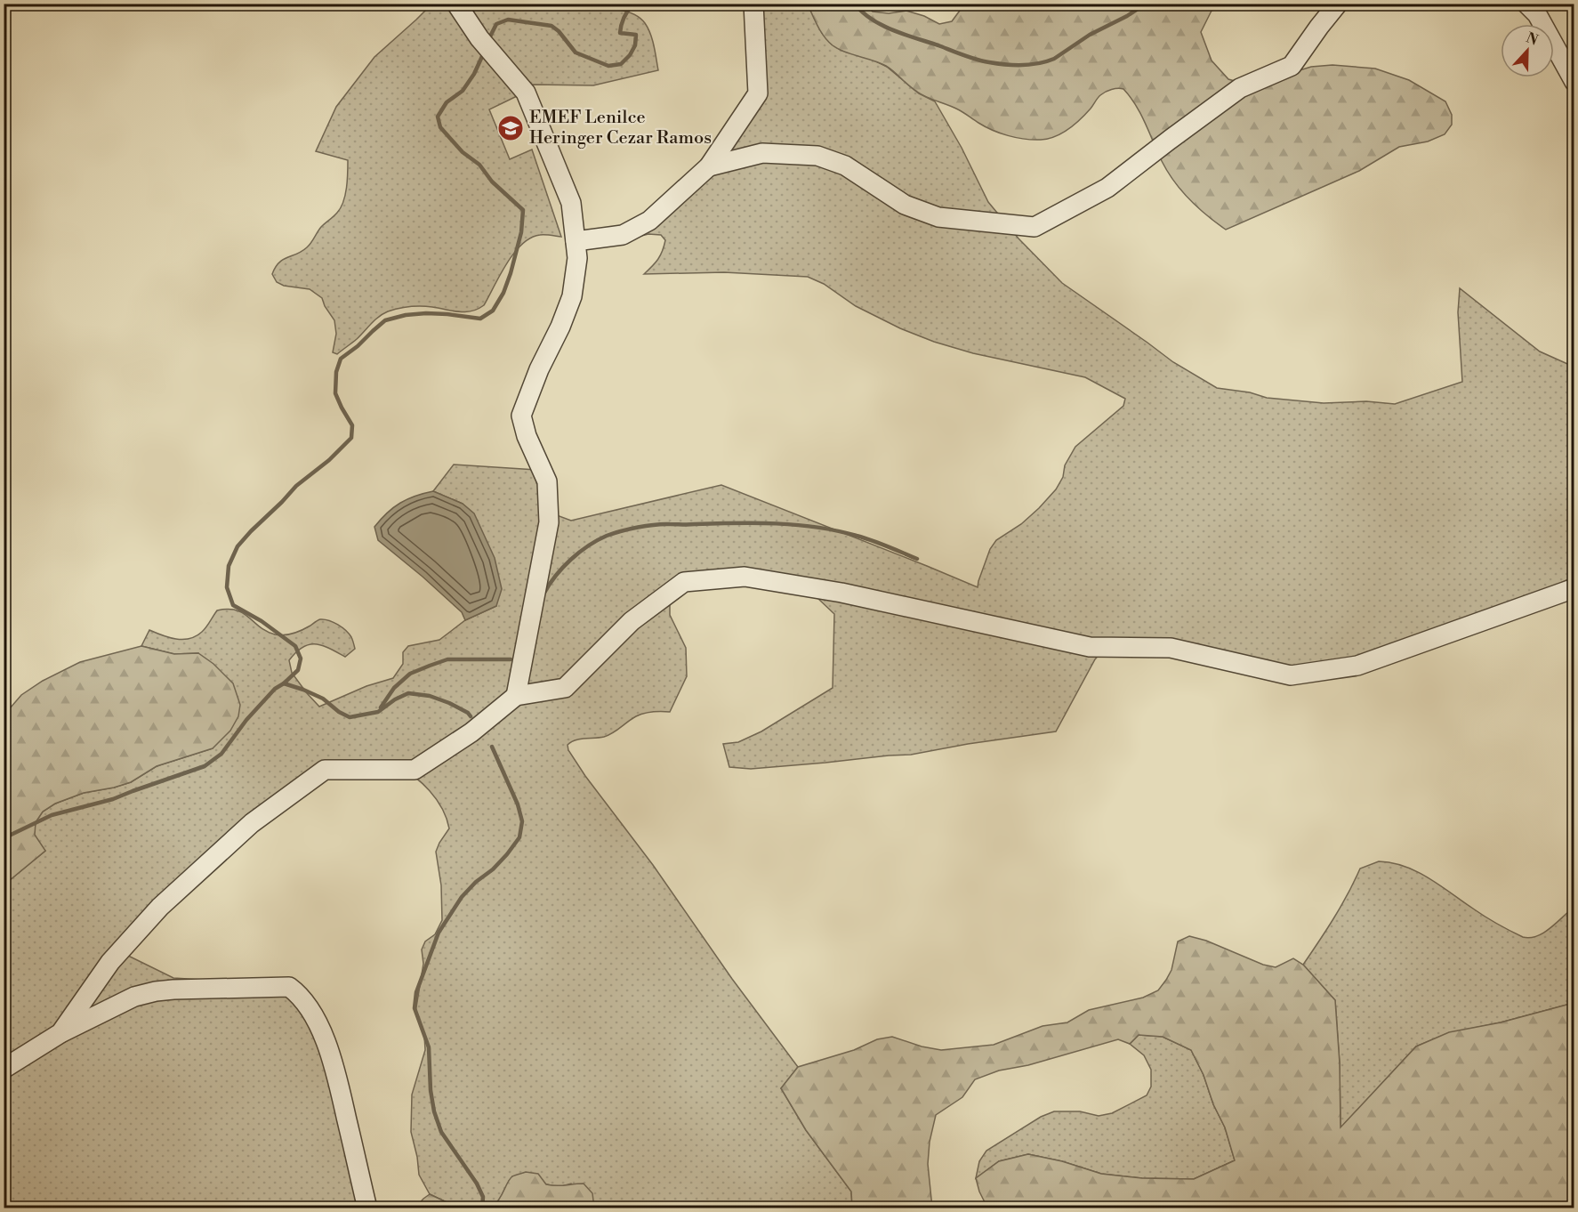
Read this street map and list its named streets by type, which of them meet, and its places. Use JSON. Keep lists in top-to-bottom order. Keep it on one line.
{"places":{"school or university":["EMEF Lenilce Heringer Cezar Ramos"]},"north":"top"}
